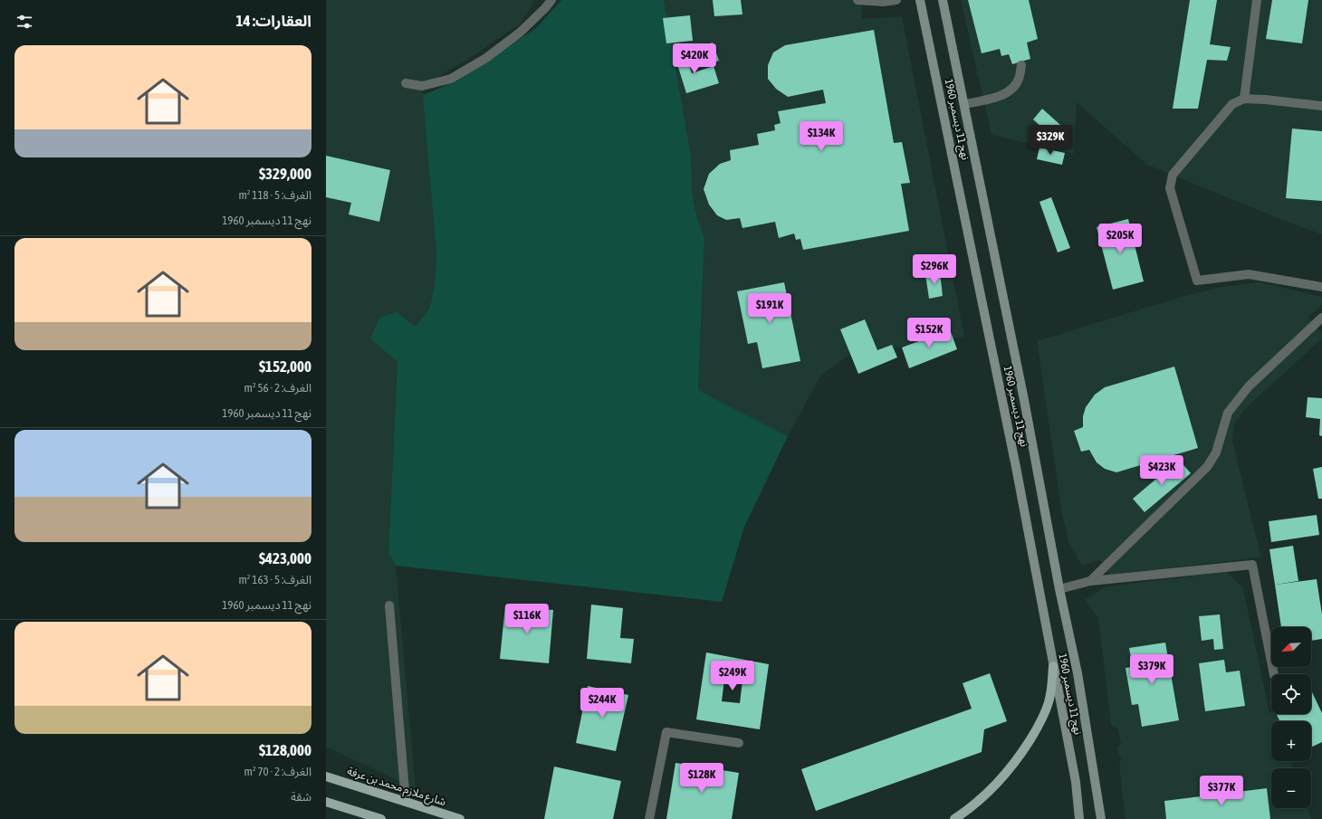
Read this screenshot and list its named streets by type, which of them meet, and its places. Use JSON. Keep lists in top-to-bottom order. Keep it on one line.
{"streets":{"main road":["نهج 11 ديسمبر 1960","شارع ملازم محمد بن عرفة"]},"north":"bottom left","page":{"heading":"العقارات: 14","price":["$420K","$134K","$329K","$205K","$296K","$191K","$152K","$423K","$116K","$379K","$249K","$244K","$128K","$377K"],"list":[{"name":"$329,000","note":"الغرف: 5 · 118 m² · نهج 11 ديسمبر 1960"},{"name":"$152,000","note":"الغرف: 2 · 56 m² · نهج 11 ديسمبر 1960"},{"name":"$423,000","note":"الغرف: 5 · 163 m² · نهج 11 ديسمبر 1960"},{"name":"$128,000","note":"الغرف: 2 · 70 m² · شقة"}],"map_buttons":["+","−"]}}
